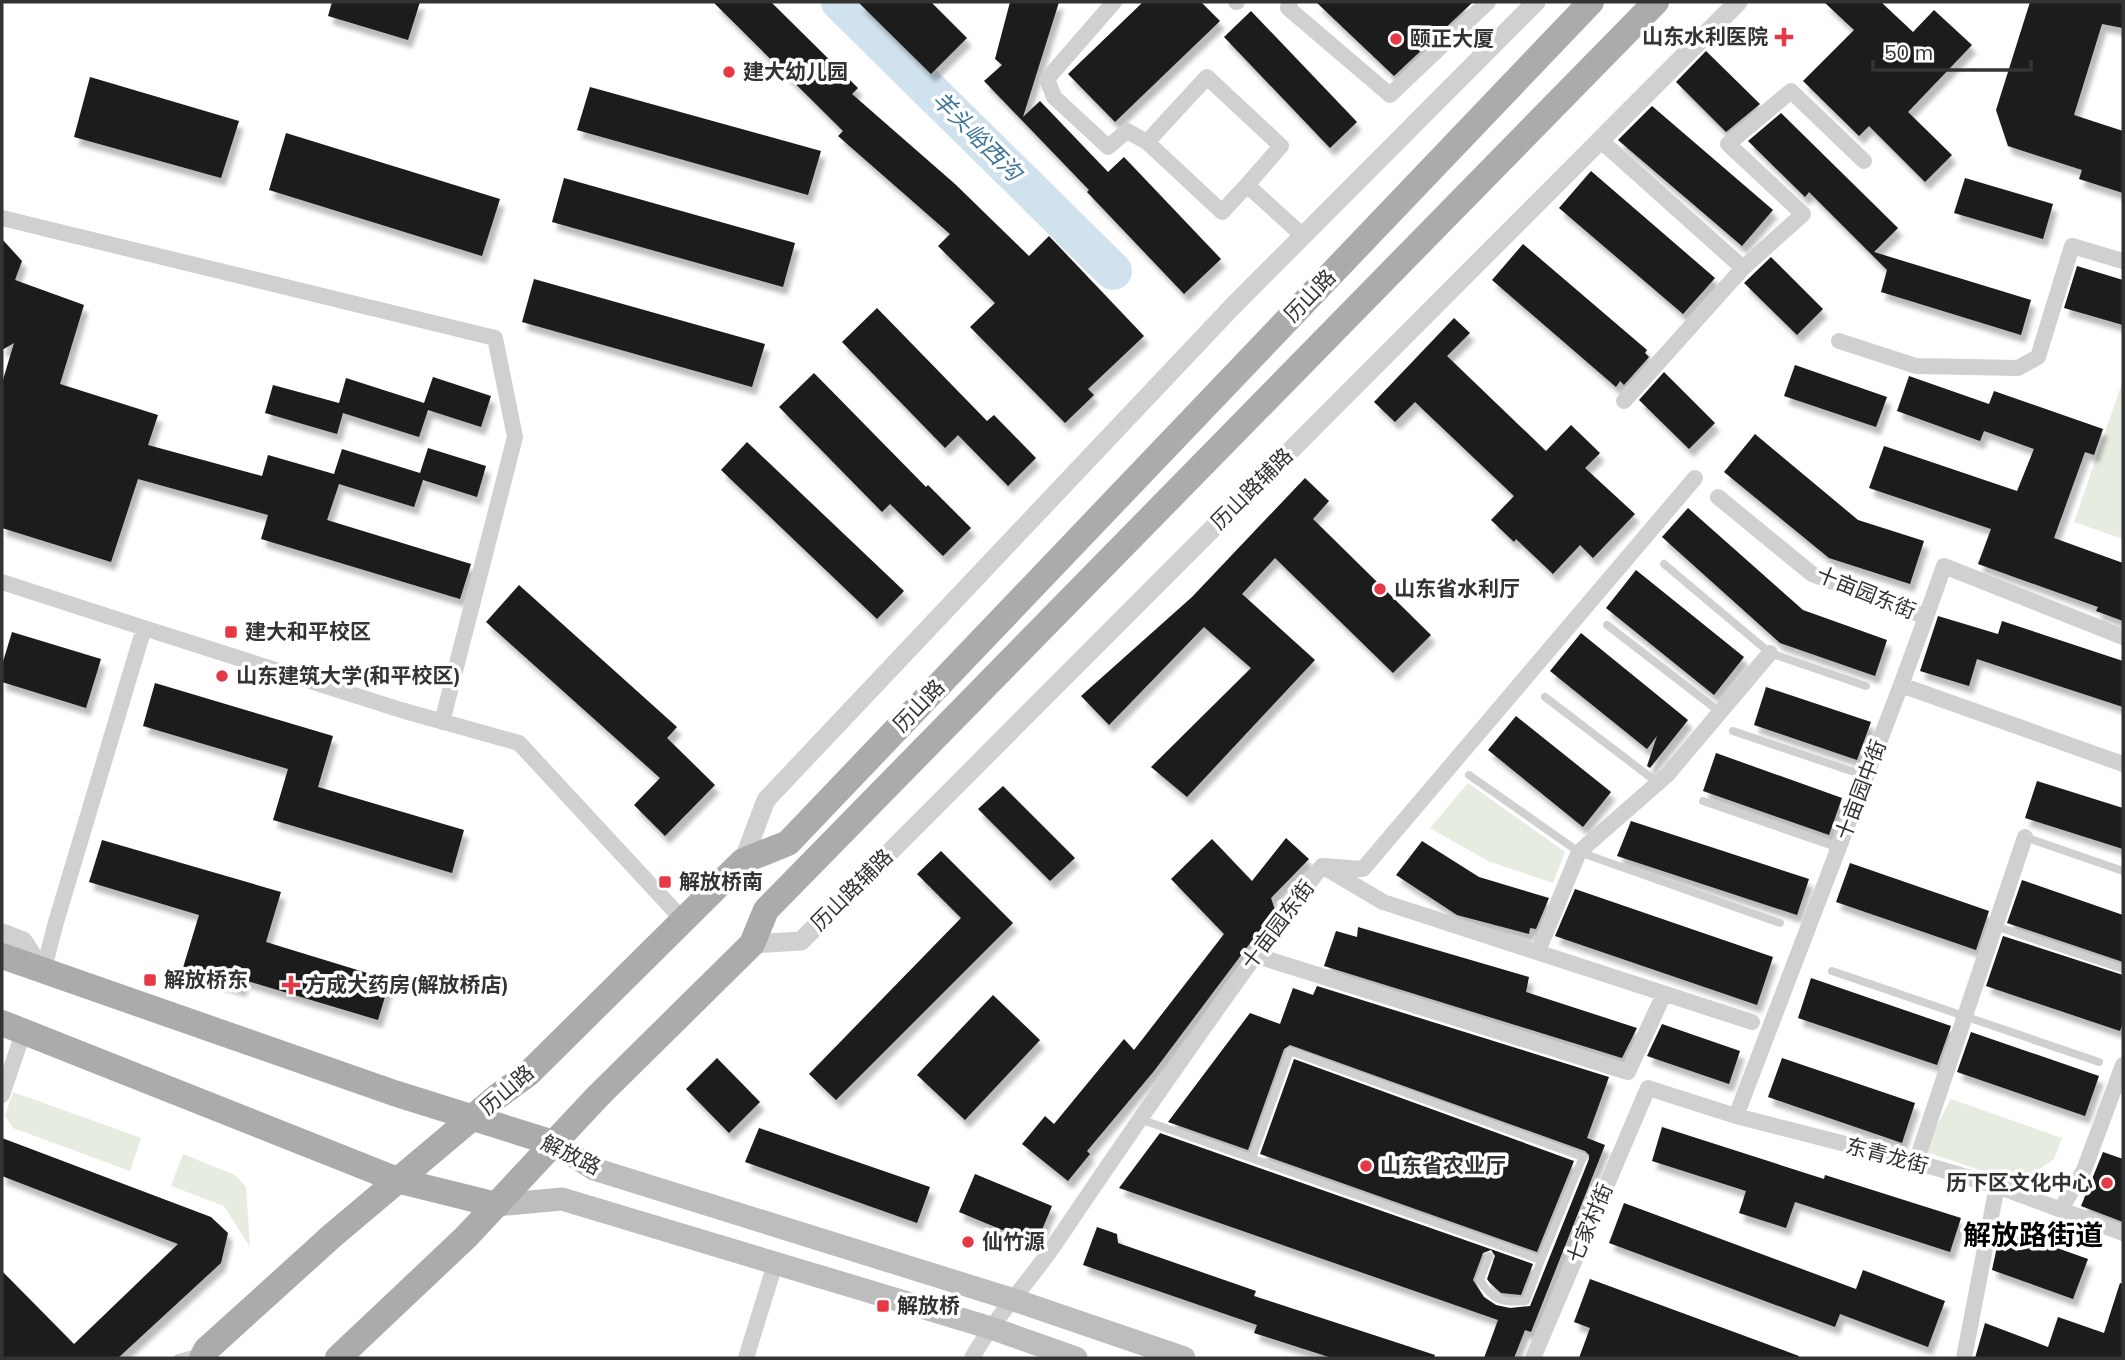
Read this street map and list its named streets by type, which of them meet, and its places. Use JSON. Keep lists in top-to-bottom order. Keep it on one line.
{"streets":{"main road":["历山路","解放路"],"street":["历山路辅路","十亩园东街","十亩园中街","东青龙街","七家村街"]},"crossings":[["历山路","历山路辅路"],["历山路","解放路"],["十亩园东街","十亩园中街"],["十亩园东街","解放路"],["十亩园中街","东青龙街"],["东青龙街","七家村街"]],"districts":["解放路街道"],"water":["羊头峪西沟"],"places":{"health":["山东水利医院","方成大药房(解放桥店)"],"other":["颐正大厦","建大幼儿园","山东省水利厅","山东建筑大学(和平校区)","山东省农业厅","历下区文化中心","仙竹源"],"transit":["建大和平校区","解放桥南","解放桥东","解放桥"]},"scale_bar":"50 m"}
